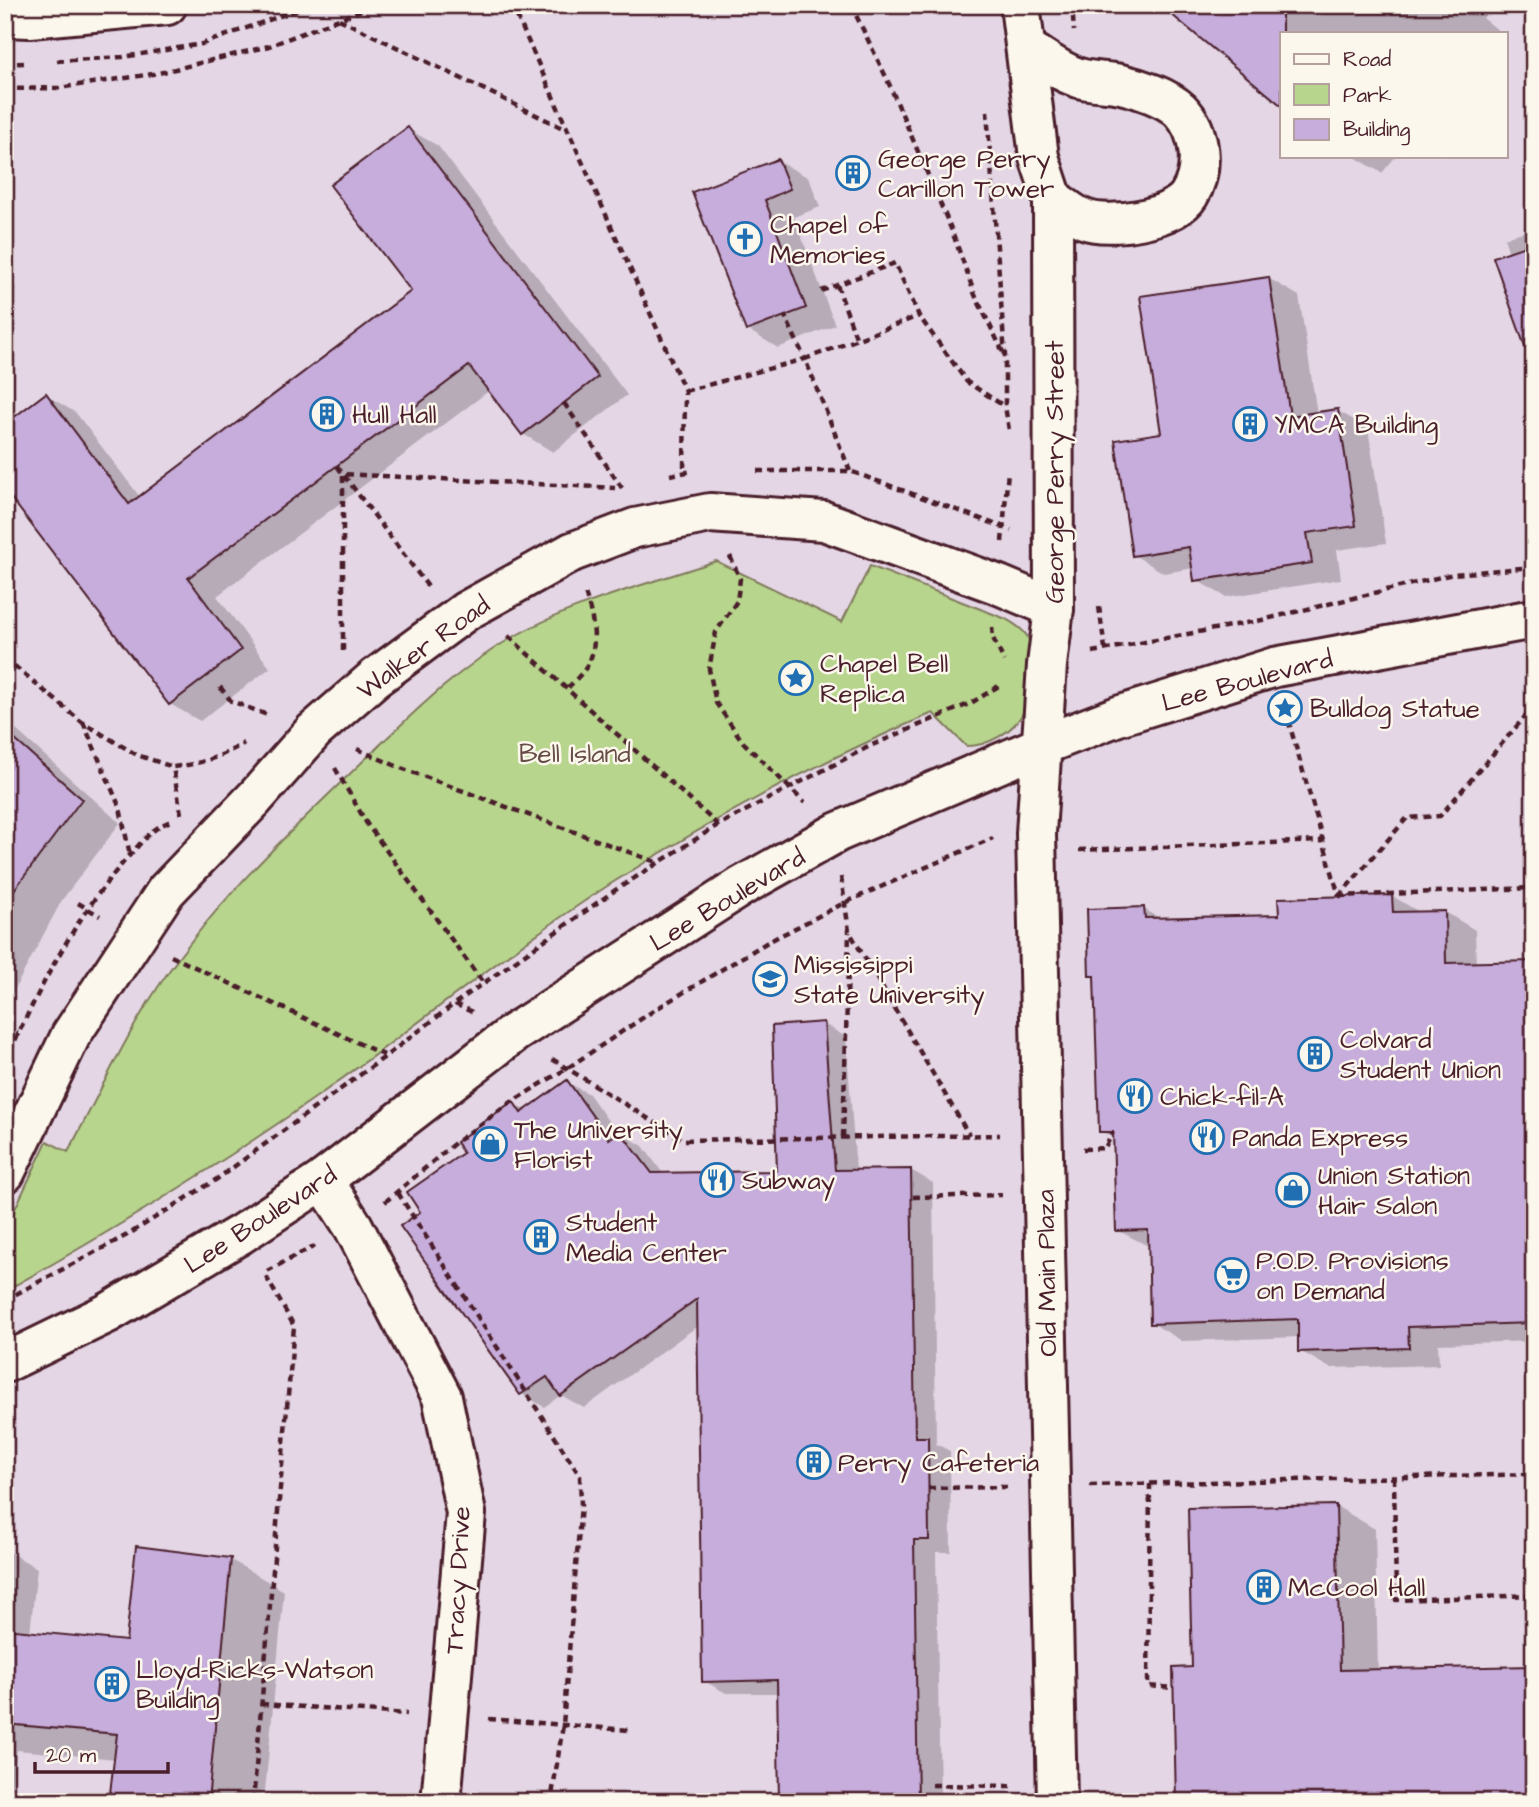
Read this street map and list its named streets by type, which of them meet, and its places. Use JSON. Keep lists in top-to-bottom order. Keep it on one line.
{"streets":{"street":["George Perry Street","Walker Road","Lee Boulevard","Old Main Plaza","Tracy Drive"]},"crossings":[["George Perry Street","Walker Road"],["George Perry Street","Lee Boulevard"],["George Perry Street","Old Main Plaza"],["Lee Boulevard","Old Main Plaza"],["Lee Boulevard","Tracy Drive"]],"parks":["Bell Island"],"places":{"building":["George Perry Carillon Tower","Hull Hall","YMCA Building","Colvard Student Union","Student Media Center","Perry Cafeteria","McCool Hall","Lloyd-Ricks-Watson Building"],"church":["Chapel of Memories"],"place":["Chapel Bell Replica","Bulldog Statue"],"school or university":["Mississippi State University"],"restaurant":["Chick-fil-A","Panda Express","Subway"],"shop":["The University Florist","Union Station Hair Salon"],"supermarket":["P.O.D. Provisions on Demand"]},"legend":["Road","Park","Building"],"scale_bar":"20 m"}
